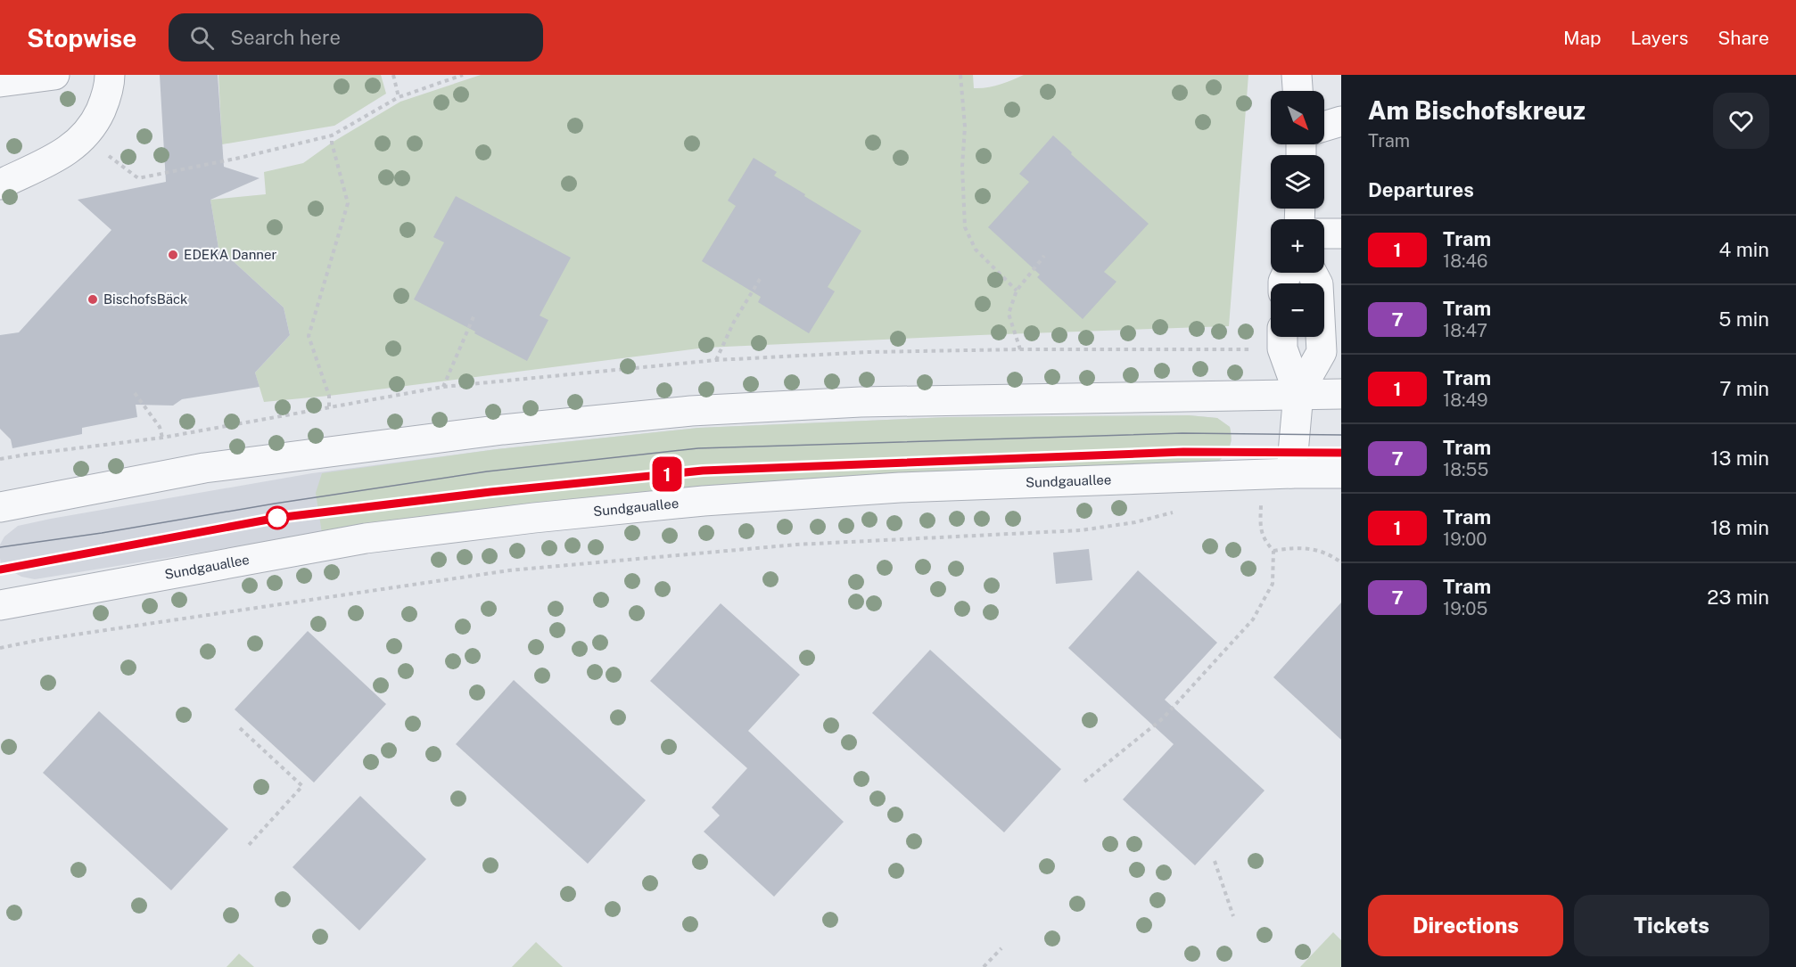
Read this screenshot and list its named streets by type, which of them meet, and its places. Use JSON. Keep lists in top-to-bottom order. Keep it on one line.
{"streets":{"street":["Sundgauallee"]},"places":["EDEKA Danner","BischofsBäck"],"lines":["tram line 1"],"north":"bottom right","page":{"header":"Stopwise","search":"Search here","nav":["Map","Layers","Share"],"on_map":"1","heading":[["Am Bischofskreuz","Tram"],"Departures"],"map_buttons":["+","−"],"list":[{"mark":"1","name":"Tram","note":"18:46","value":"4 min"},{"mark":"7","name":"Tram","note":"18:47","value":"5 min"},{"mark":"1","name":"Tram","note":"18:49","value":"7 min"},{"mark":"7","name":"Tram","note":"18:55","value":"13 min"},{"mark":"1","name":"Tram","note":"19:00","value":"18 min"},{"mark":"7","name":"Tram","note":"19:05","value":"23 min"}],"buttons":["Directions","Tickets"]}}
